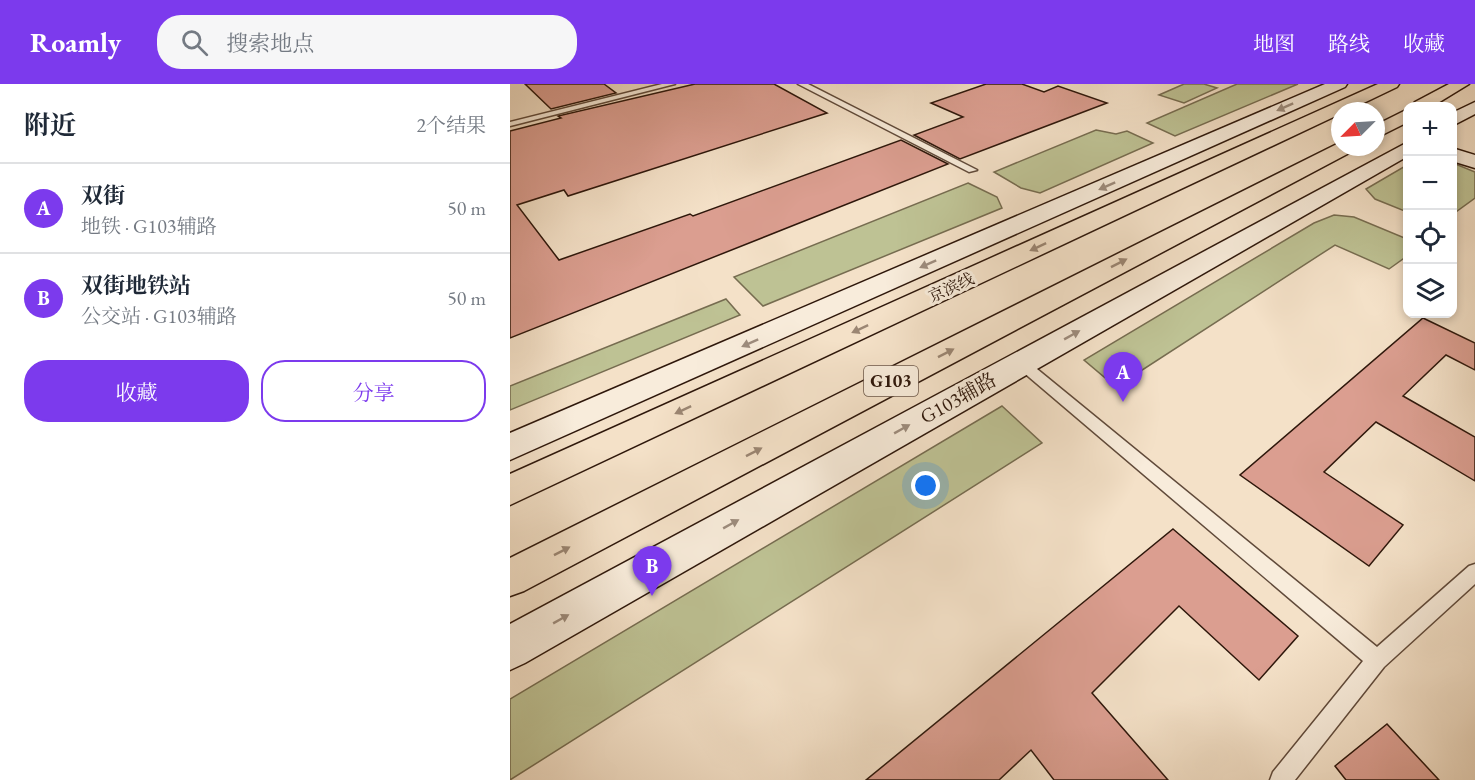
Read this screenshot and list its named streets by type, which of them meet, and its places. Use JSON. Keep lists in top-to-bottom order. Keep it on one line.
{"streets":{"highway":["京滨线","G103"],"street":["G103辅路"]},"north":"bottom left","page":{"header":"Roamly","search":"搜索地点","nav":["地图","路线","收藏"],"heading":["附近","2个结果"],"map_buttons":["+","−"],"list":[{"mark":"A","name":"双街","note":"地铁 · G103辅路","value":"50 m"},{"mark":"B","name":"双街地铁站","note":"公交站 · G103辅路","value":"50 m"}],"buttons":["收藏","分享"],"pins":["A","B"]}}
